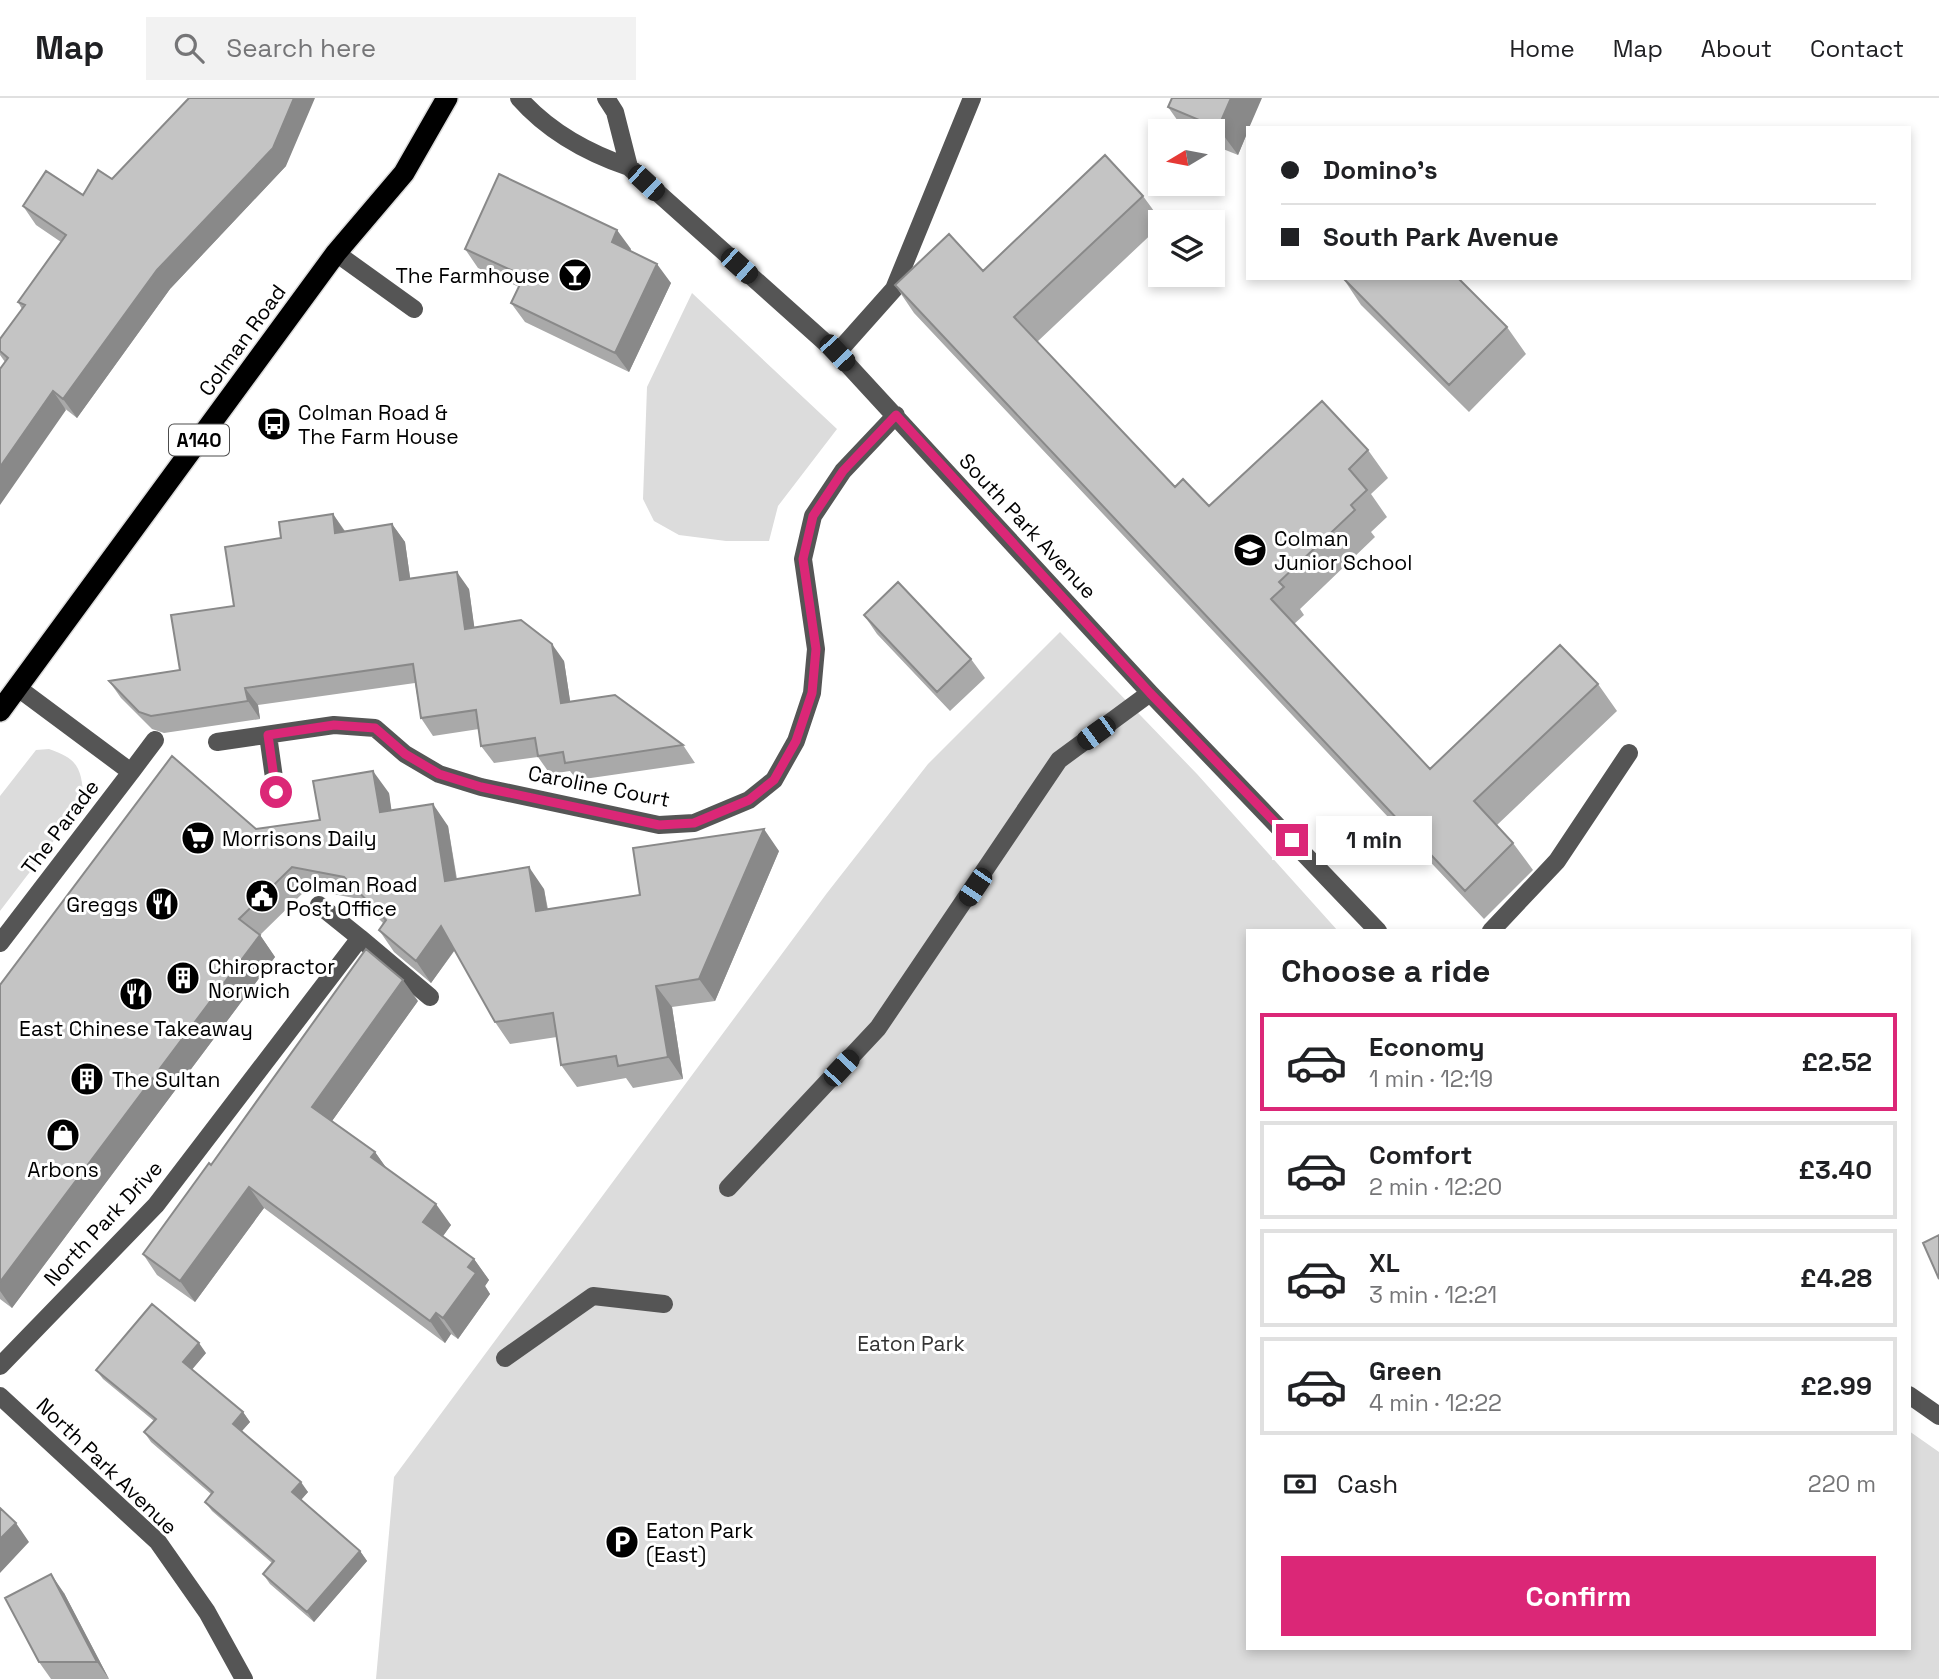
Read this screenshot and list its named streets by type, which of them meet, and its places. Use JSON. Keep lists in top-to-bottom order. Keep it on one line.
{"streets":{"highway":["Colman Road","A140"],"street":["South Park Avenue","Caroline Court","The Parade","North Park Drive","North Park Avenue"]},"crossings":[["Colman Road","The Parade"],["South Park Avenue","Caroline Court"]],"parks":["Eaton Park"],"places":{"bar":["The Farmhouse"],"bus stop":["Colman Road & The Farm House"],"school or university":["Colman Junior School"],"supermarket":["Morrisons Daily"],"public building":["Colman Road Post Office"],"restaurant":["Greggs","East Chinese Takeaway"],"building":["Chiropractor Norwich","The Sultan"],"shop":["Arbons"],"parking":["Eaton Park (East)"]},"north":"left","page":{"header":"Map","search":"Search here","nav":["Home","Map","About","Contact"],"banner":["Domino's","South Park Avenue"],"bubble":"1 min","heading":"Choose a ride","list":[{"name":"Economy","note":"1 min · 12:19","value":"£2.52"},{"name":"Comfort","note":"2 min · 12:20","value":"£3.40"},{"name":"XL","note":"3 min · 12:21","value":"£4.28"},{"name":"Green","note":"4 min · 12:22","value":"£2.99"}],"pay":["Cash","220 m"],"buttons":"Confirm"}}
